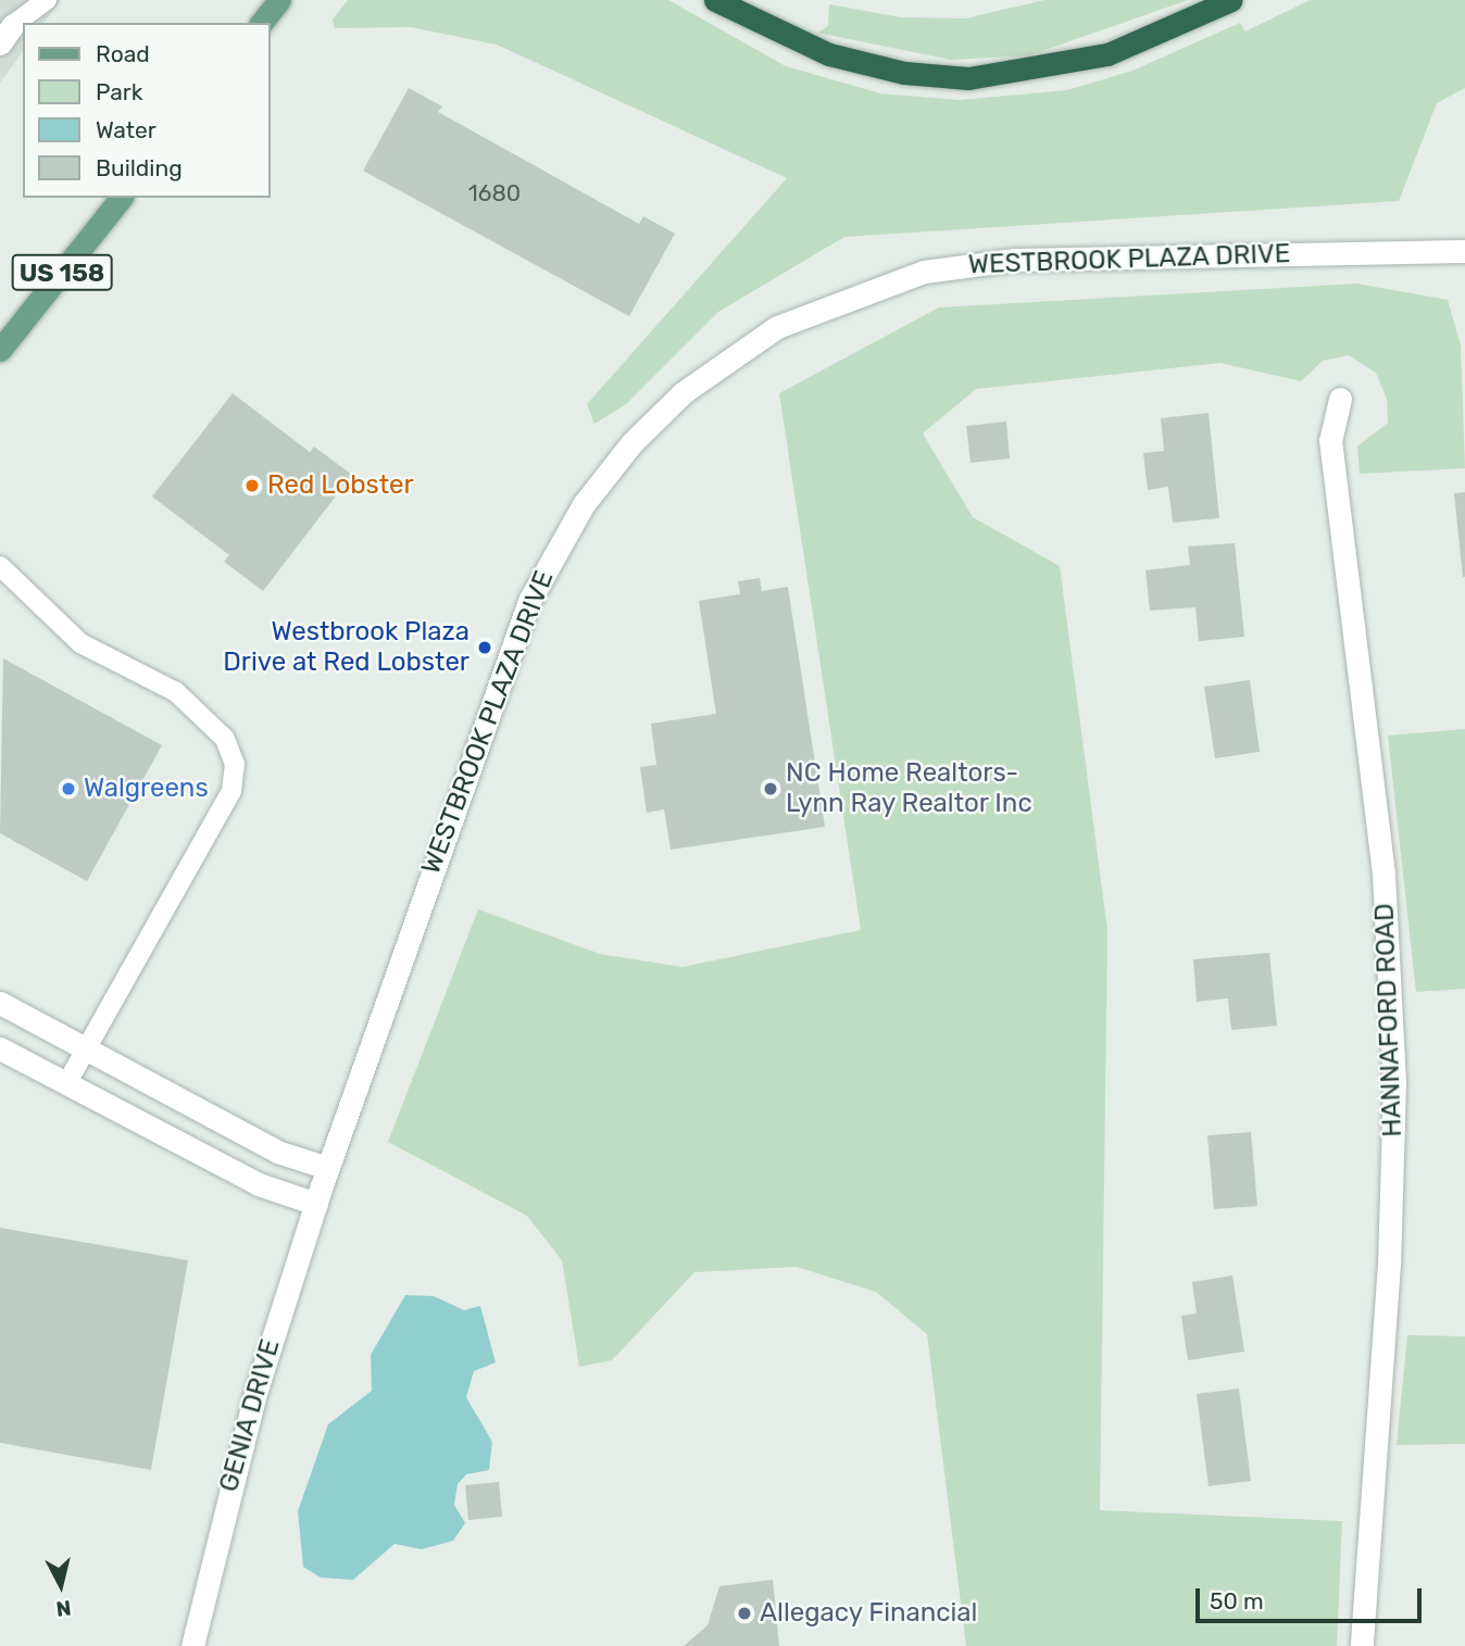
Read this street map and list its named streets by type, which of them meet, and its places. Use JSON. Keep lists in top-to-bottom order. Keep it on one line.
{"streets":{"main road":["US 158"],"street":["WESTBROOK PLAZA DRIVE","HANNAFORD ROAD","GENIA DRIVE"]},"crossings":[["WESTBROOK PLAZA DRIVE","GENIA DRIVE"]],"places":["Red Lobster","Westbrook Plaza Drive at Red Lobster","Walgreens","NC Home Realtors- Lynn Ray Realtor Inc","Allegacy Financial"],"house_numbers":["1680"],"legend":["Road","Park","Water","Building"],"scale_bar":"50 m","north":"bottom"}
